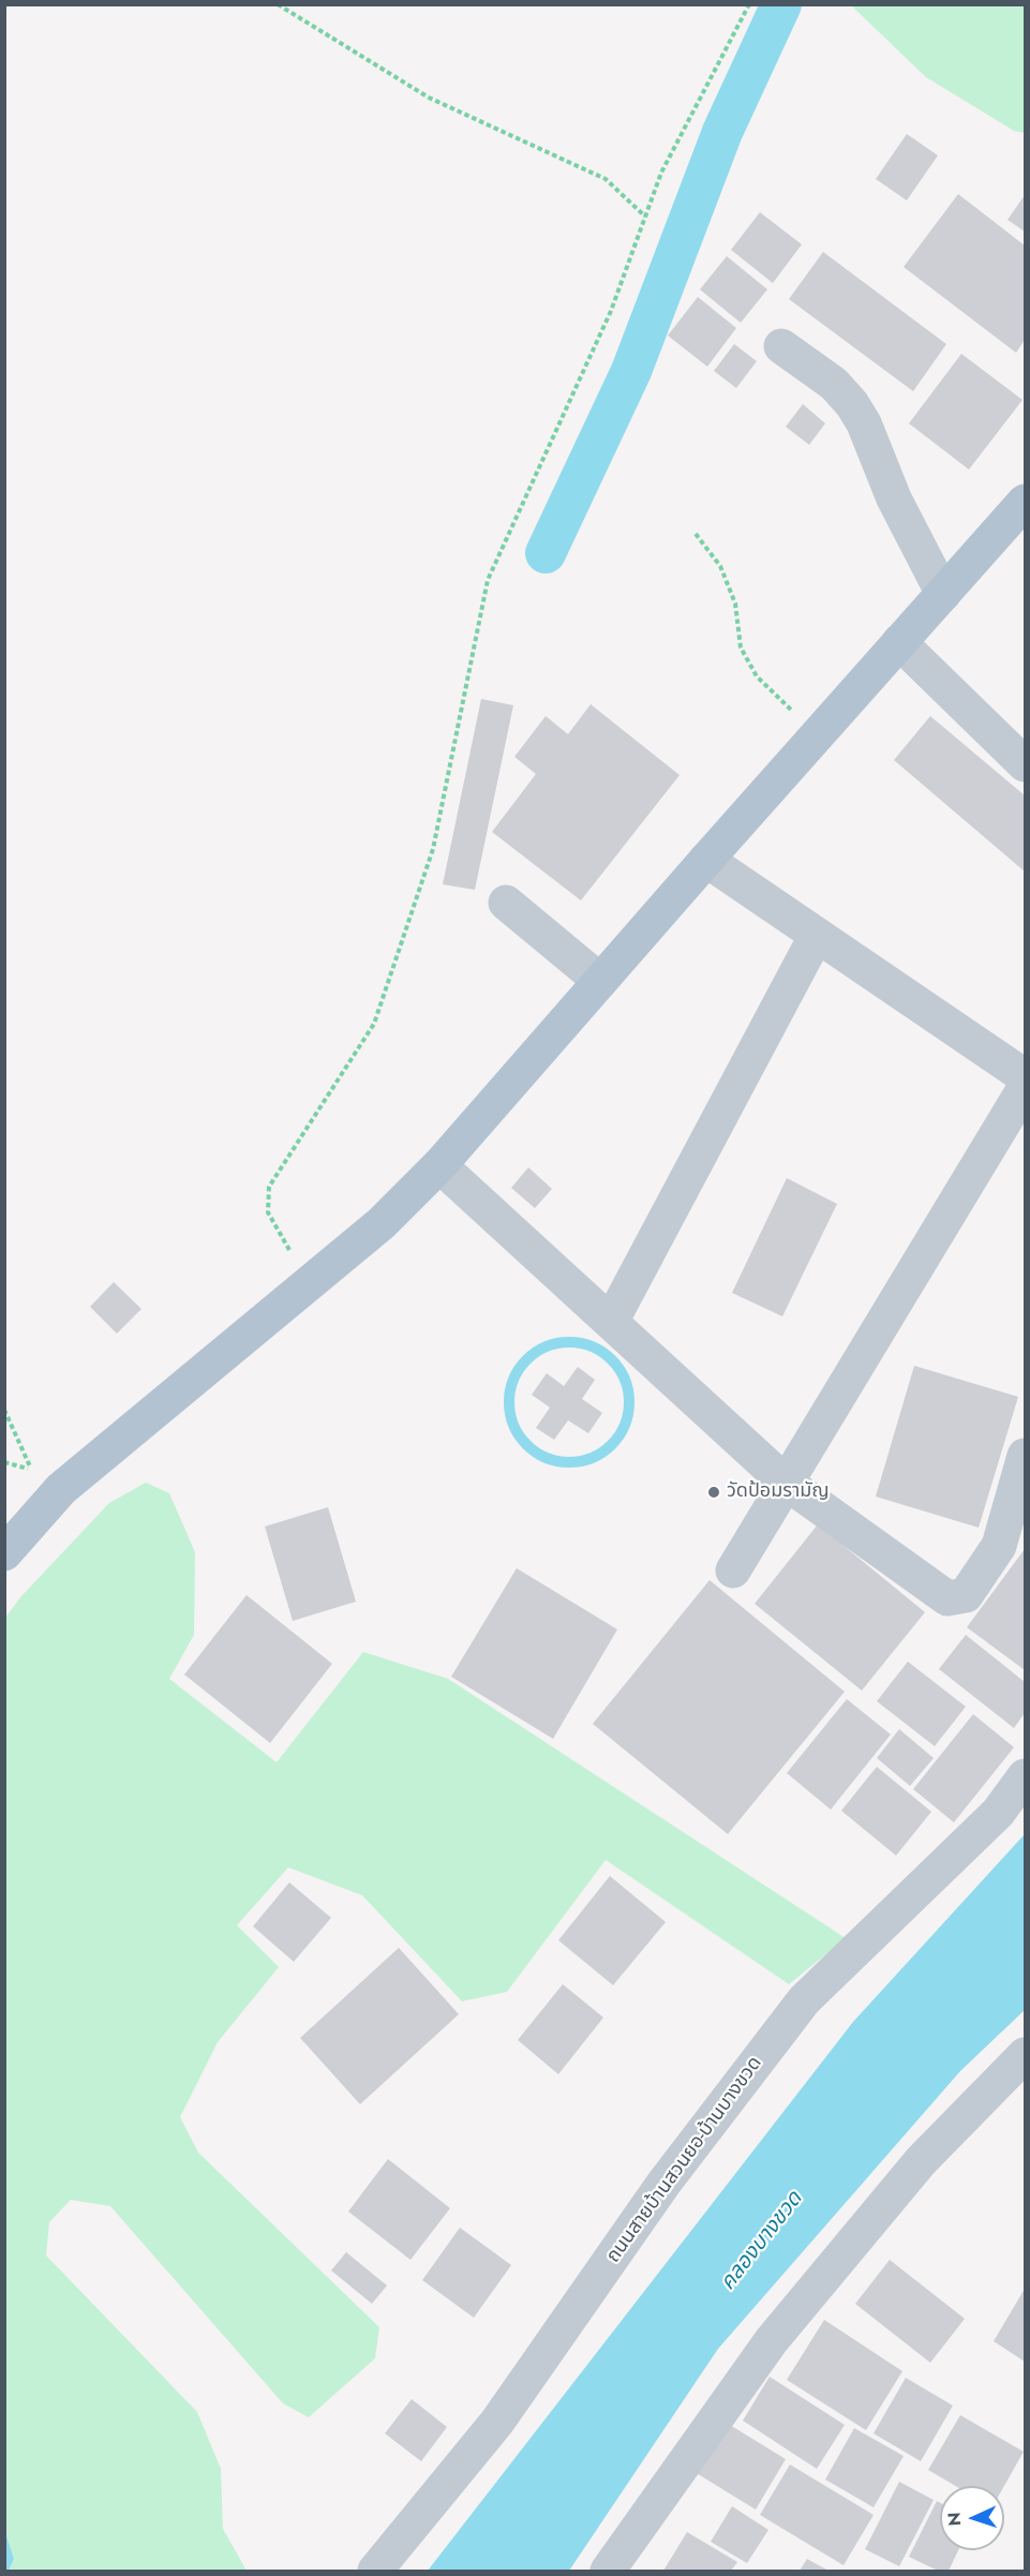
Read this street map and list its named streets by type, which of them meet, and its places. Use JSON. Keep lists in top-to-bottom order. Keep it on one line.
{"streets":{"street":["ถนนสายบ้านสวนยอ-บ้านบางขวด"]},"water":["คลองบางขวด"],"places":["วัดป้อมรามัญ"],"north":"left"}
